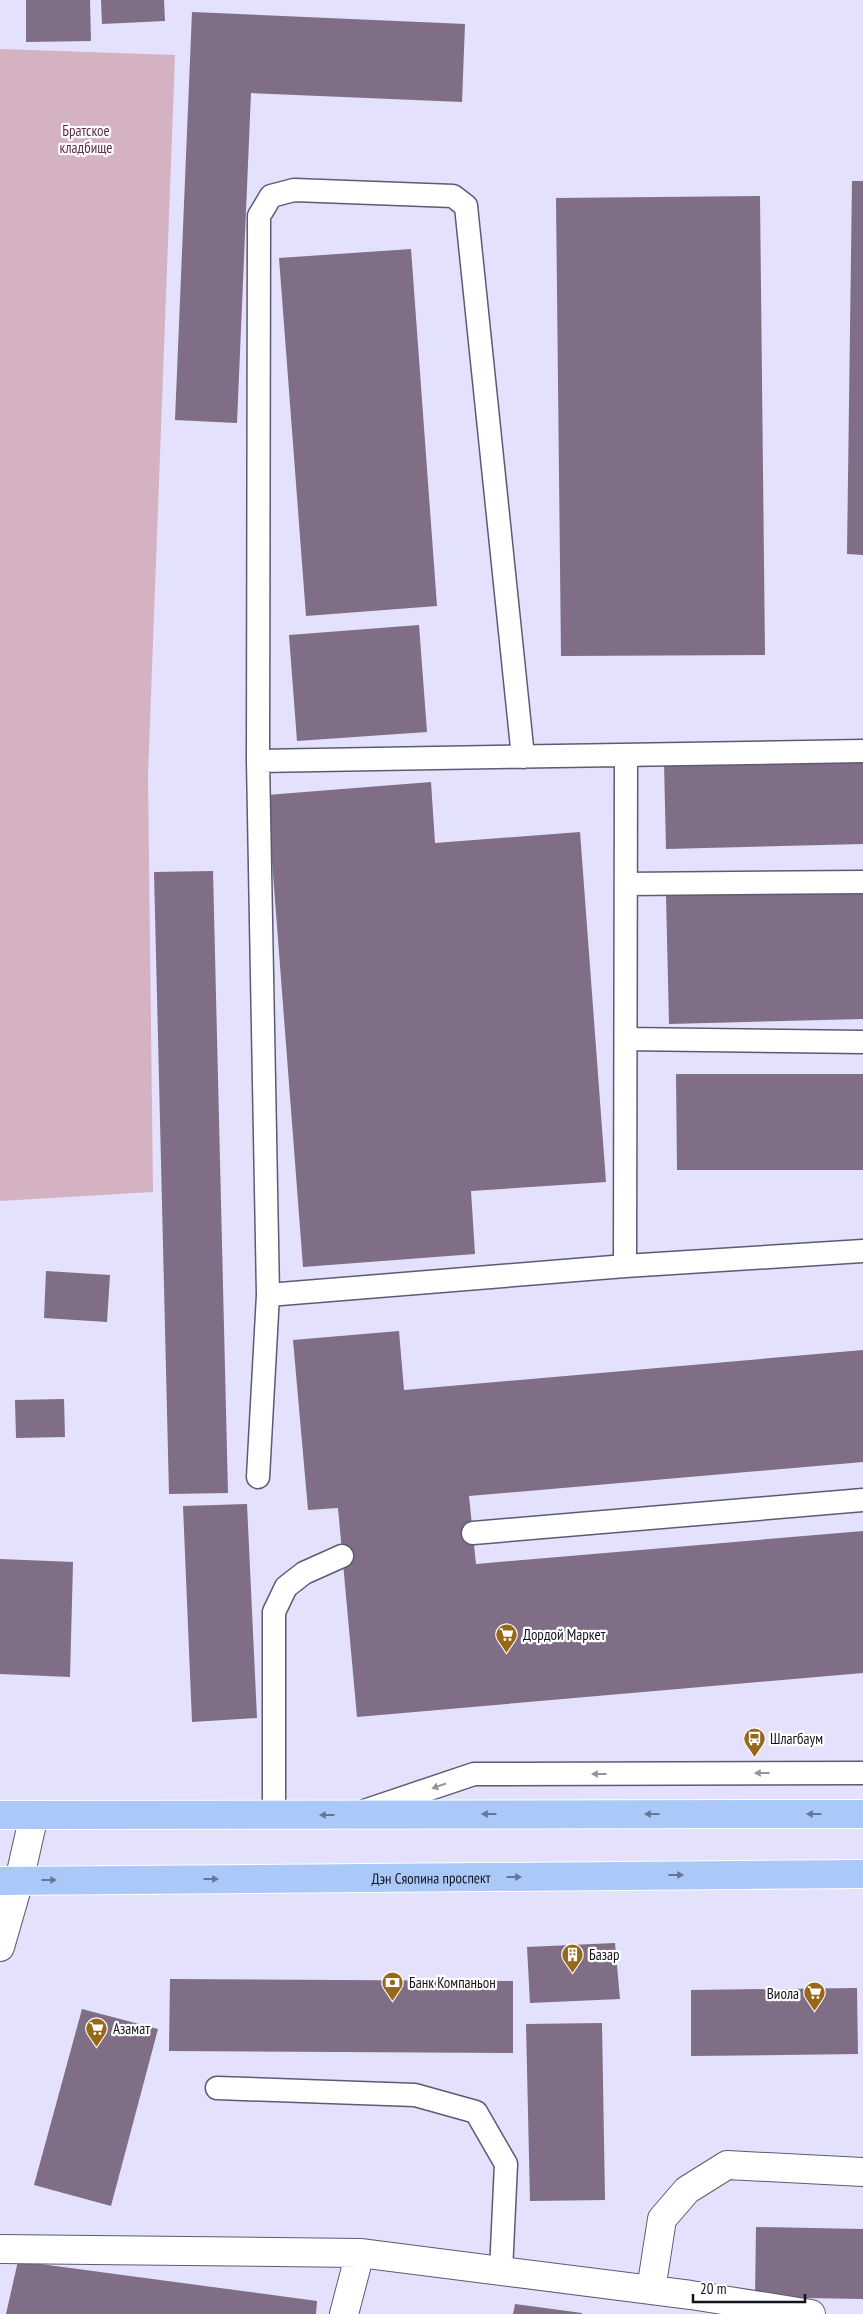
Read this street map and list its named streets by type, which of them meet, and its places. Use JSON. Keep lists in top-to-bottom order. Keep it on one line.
{"streets":{"main road":["Дэн Сяопина проспект"]},"parks":["Братское кладбище"],"places":{"supermarket":["Дордой Маркет","Виола","Азамат"],"bus stop":["Шлагбаум"],"building":["Базар"],"bank":["Банк Компаньон"]},"scale_bar":"20 m"}
